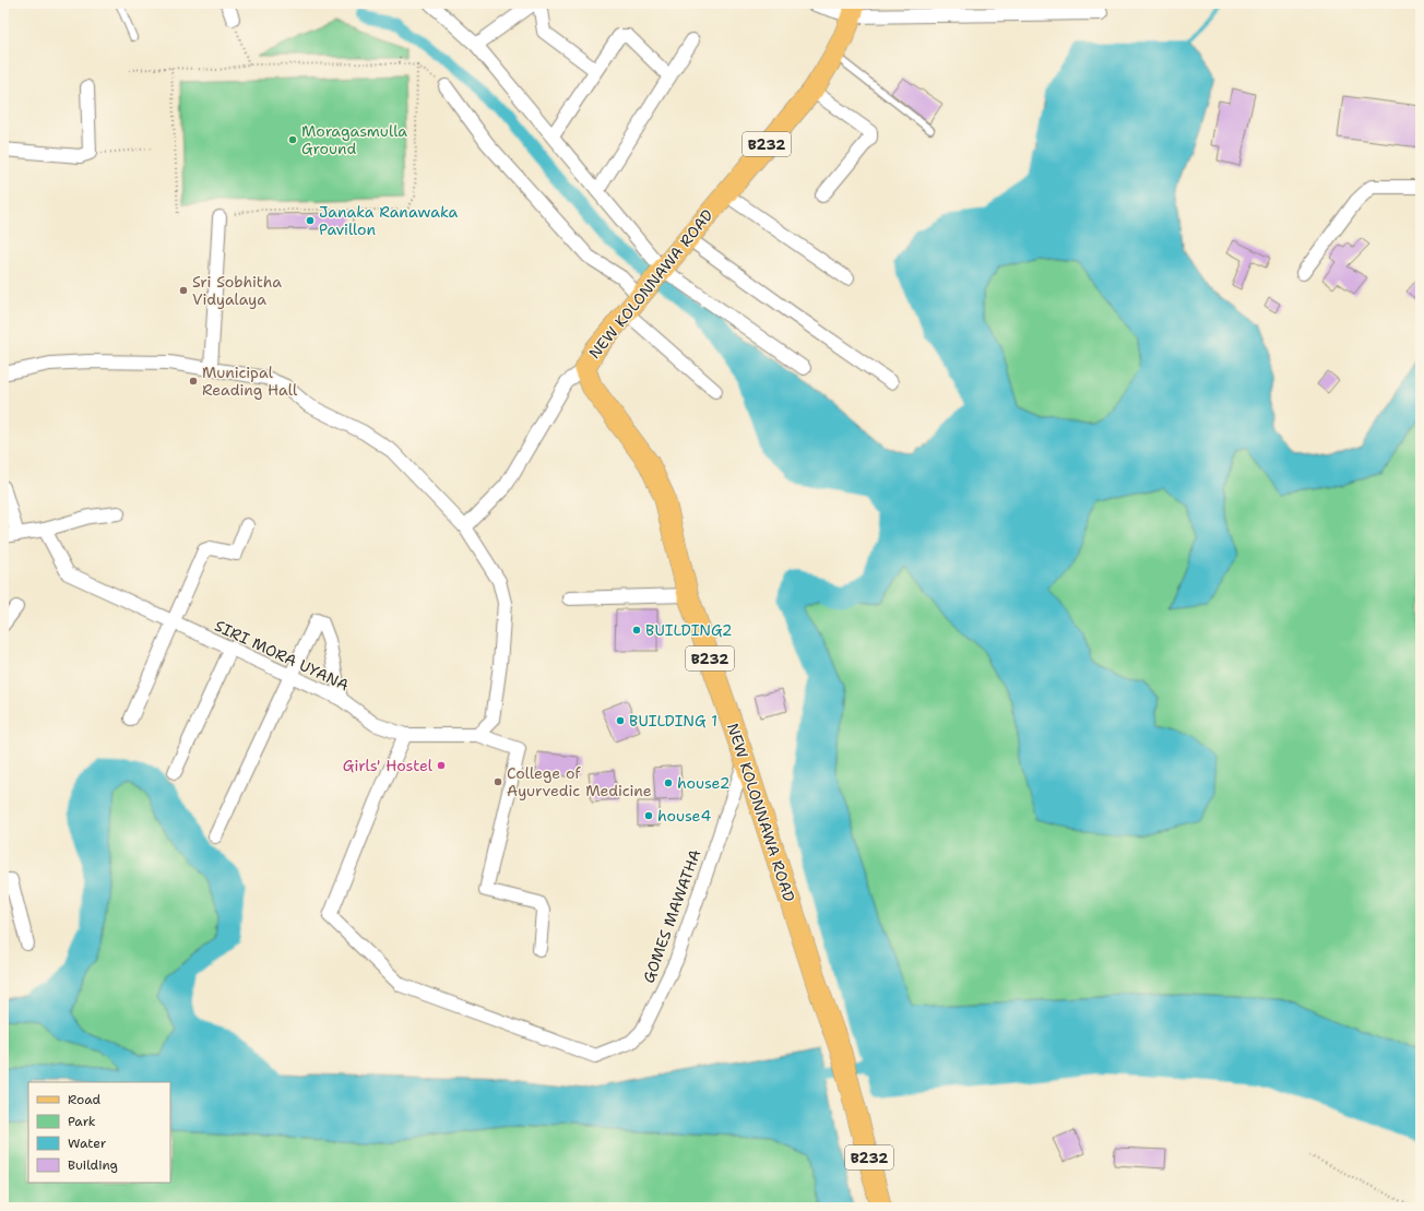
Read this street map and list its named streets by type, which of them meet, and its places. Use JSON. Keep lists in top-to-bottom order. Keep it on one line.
{"streets":{"main road":["B232","NEW KOLONNAWA ROAD"],"street":["SIRI MORA UYANA","GOMES MAWATHA"]},"crossings":[["NEW KOLONNAWA ROAD","GOMES MAWATHA"],["SIRI MORA UYANA","GOMES MAWATHA"]],"places":["Moragasmulla Ground","Janaka Ranawaka Pavillon","Sri Sobhitha Vidyalaya","Municipal Reading Hall","BUILDING2","BUILDING 1","Girls' Hostel","College of Ayurvedic Medicine","house2","house4"],"legend":["Road","Park","Water","Building"]}
